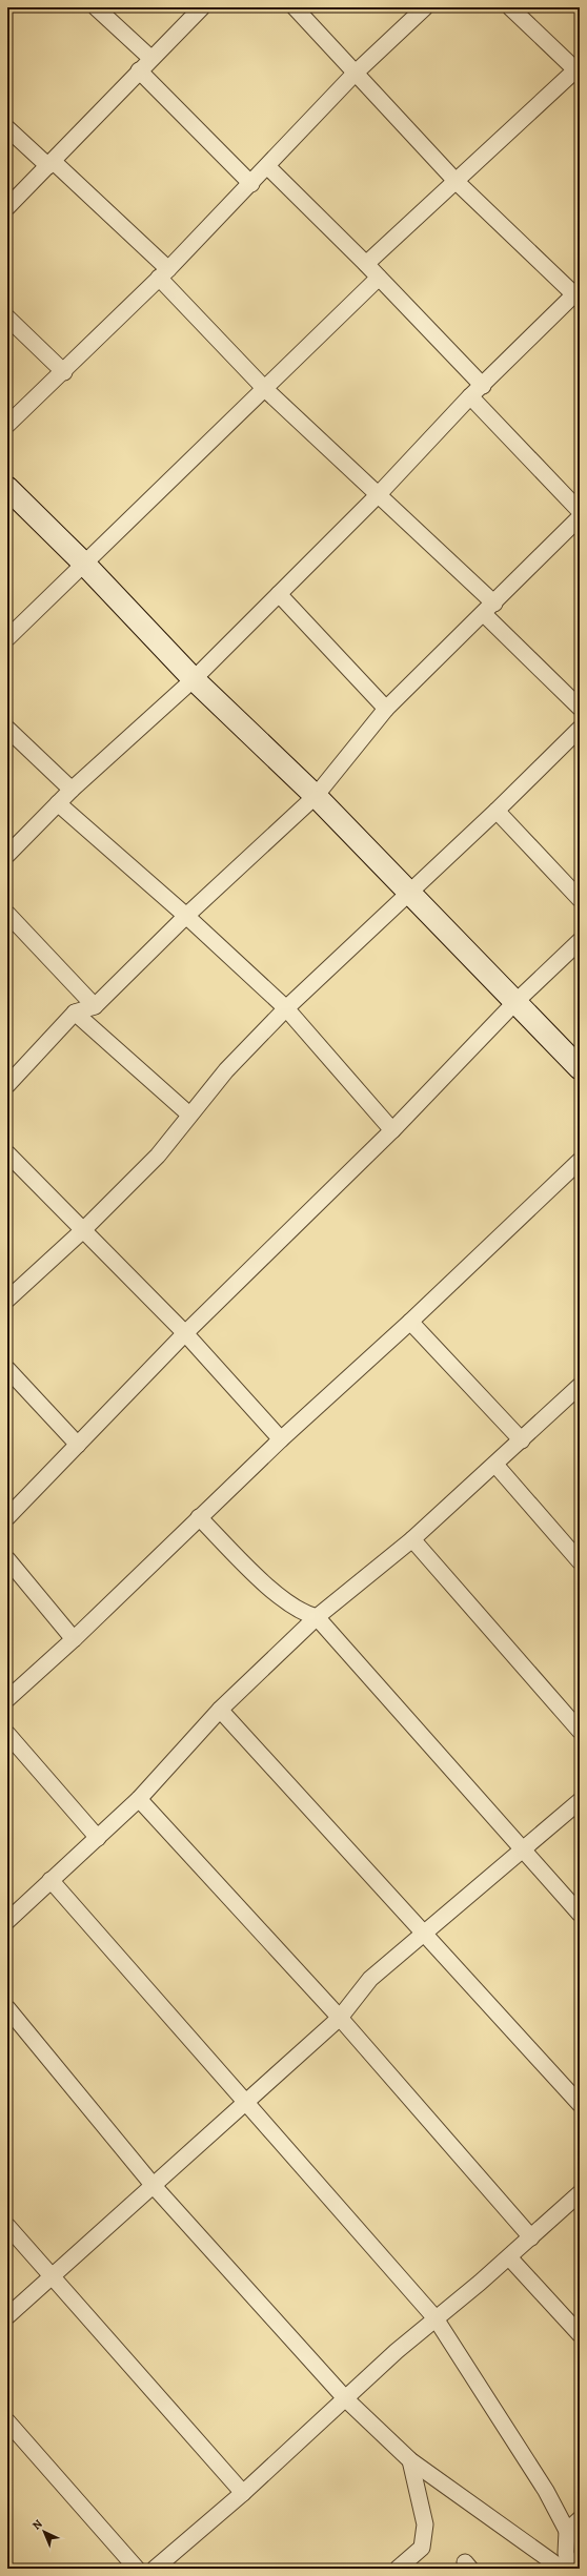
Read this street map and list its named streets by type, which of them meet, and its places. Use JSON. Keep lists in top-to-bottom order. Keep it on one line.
{"north":"top left"}
